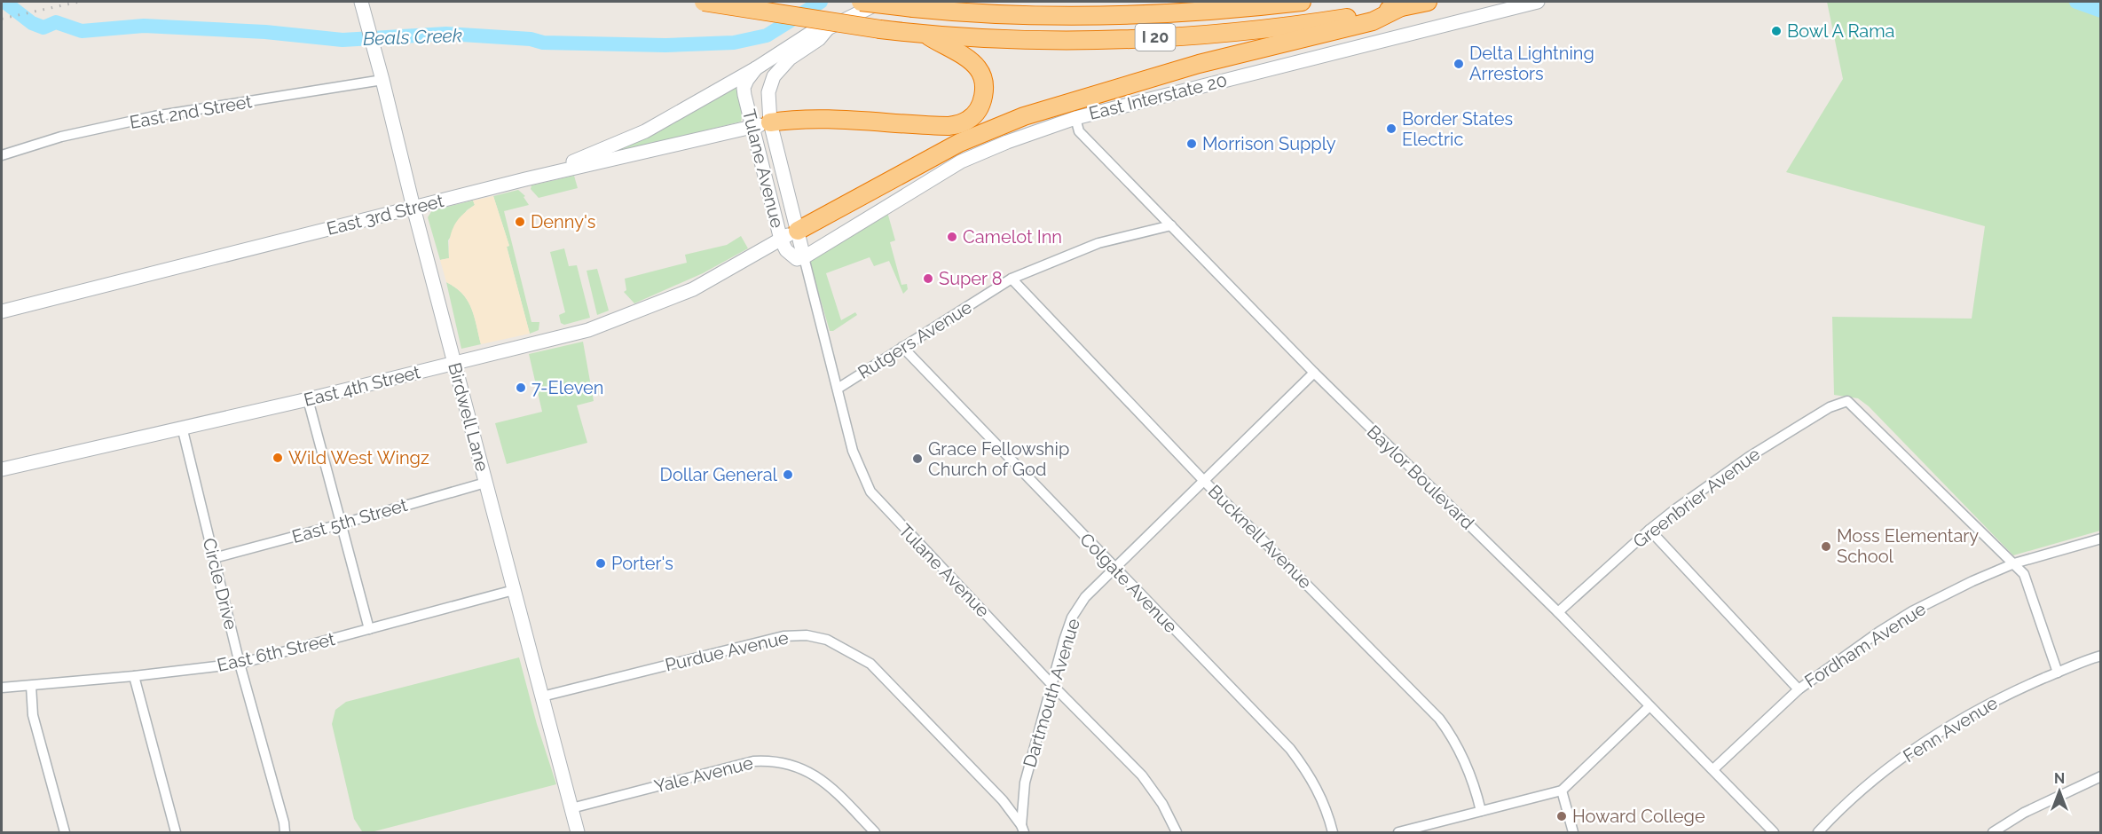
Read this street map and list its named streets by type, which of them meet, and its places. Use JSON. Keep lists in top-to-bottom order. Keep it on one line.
{"streets":{"highway":["I 20"],"main road":["East Interstate 20","Tulane Avenue","East 3rd Street","East 4th Street","Birdwell Lane"],"street":["East 2nd Street","Rutgers Avenue","Baylor Boulevard","Greenbrier Avenue","East 5th Street","Bucknell Avenue","Colgate Avenue","Circle Drive","Fordham Avenue","Purdue Avenue","East 6th Street","Dartmouth Avenue","Fenn Avenue","Yale Avenue"]},"crossings":[["East Interstate 20","Tulane Avenue"],["East Interstate 20","Baylor Boulevard"],["East 2nd Street","Birdwell Lane"],["Tulane Avenue","East 3rd Street"],["Tulane Avenue","Rutgers Avenue"],["Tulane Avenue","East 4th Street"],["Tulane Avenue","Dartmouth Avenue"],["East 3rd Street","Birdwell Lane"],["Rutgers Avenue","Baylor Boulevard"],["Rutgers Avenue","Bucknell Avenue"],["Rutgers Avenue","Colgate Avenue"],["East 4th Street","Birdwell Lane"],["East 4th Street","Circle Drive"],["Birdwell Lane","East 5th Street"],["Birdwell Lane","Purdue Avenue"],["Birdwell Lane","East 6th Street"],["Birdwell Lane","Yale Avenue"],["Baylor Boulevard","Greenbrier Avenue"],["Baylor Boulevard","Fordham Avenue"],["Baylor Boulevard","Dartmouth Avenue"],["Greenbrier Avenue","Fordham Avenue"],["East 5th Street","Circle Drive"],["Bucknell Avenue","Dartmouth Avenue"],["Colgate Avenue","Dartmouth Avenue"],["Circle Drive","East 6th Street"],["Purdue Avenue","Dartmouth Avenue"]],"water":["Beals Creek"],"places":["Bowl A Rama","Delta Lightning Arrestors","Border States Electric","Morrison Supply","Denny's","Camelot Inn","Super 8","7-Eleven","Wild West Wingz","Grace Fellowship Church of God","Dollar General","Moss Elementary School","Porter's","Howard College"],"north":"top"}
